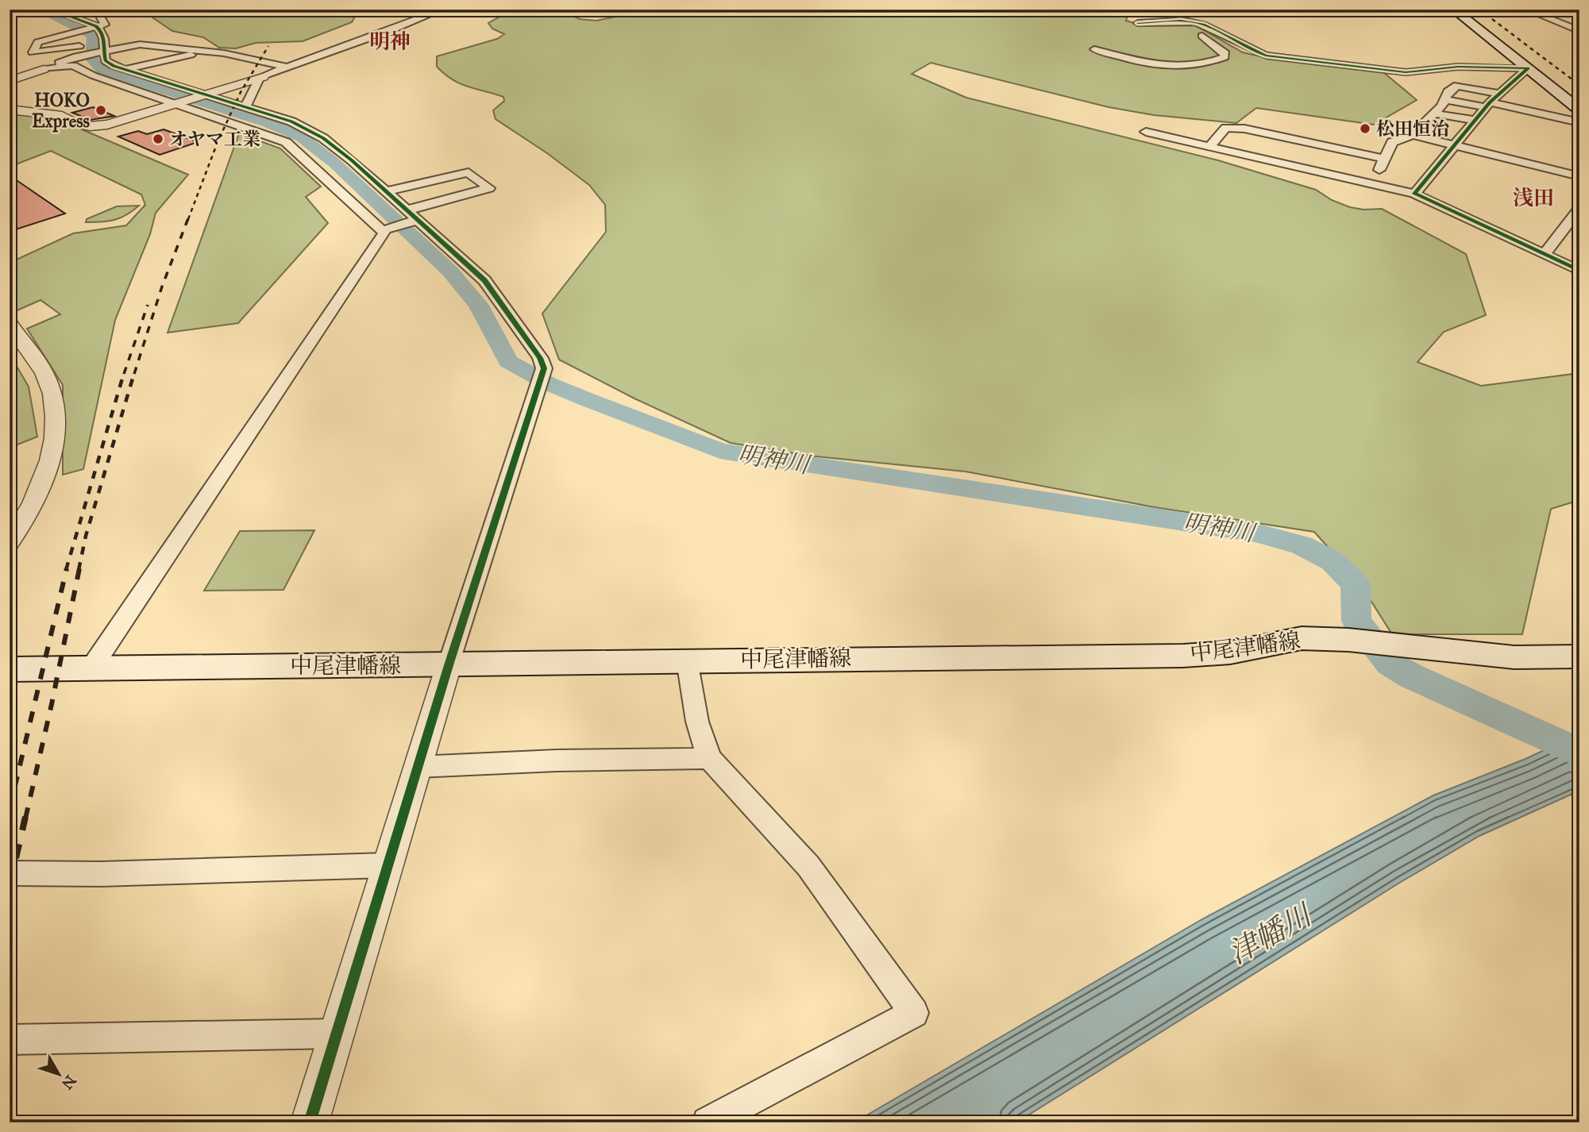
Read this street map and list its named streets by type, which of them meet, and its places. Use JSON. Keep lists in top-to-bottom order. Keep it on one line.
{"streets":{"main road":["中尾津幡線"]},"districts":["明神","浅田"],"water":["明神川","津幡川"],"places":["HOKO Express","松田恒治","オヤマ工業"],"north":"bottom right"}
